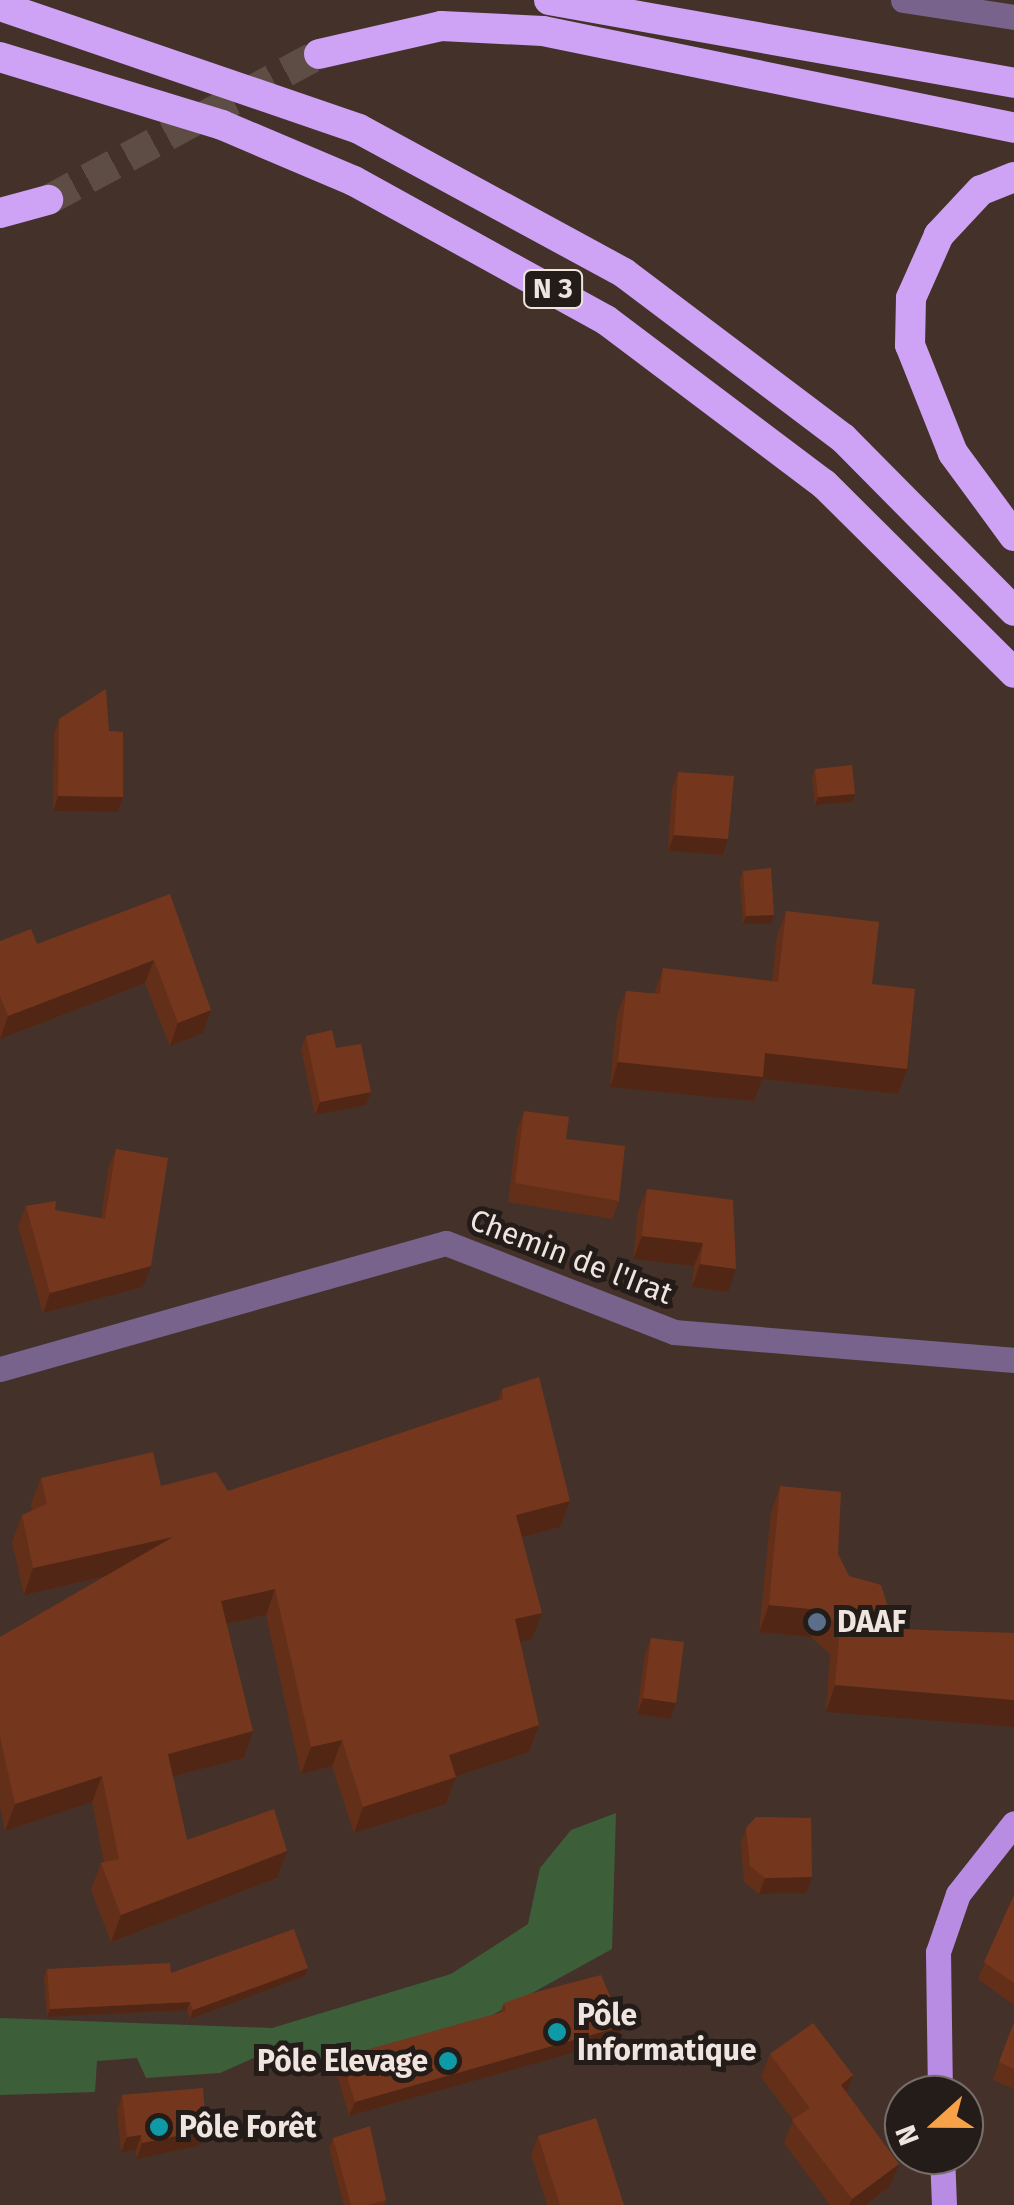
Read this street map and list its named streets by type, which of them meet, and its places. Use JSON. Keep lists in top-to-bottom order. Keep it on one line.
{"streets":{"highway":["N 3"],"street":["Chemin de l'Irat"]},"places":["DAAF","Pôle Informatique","Pôle Elevage","Pôle Forêt"],"north":"left"}
